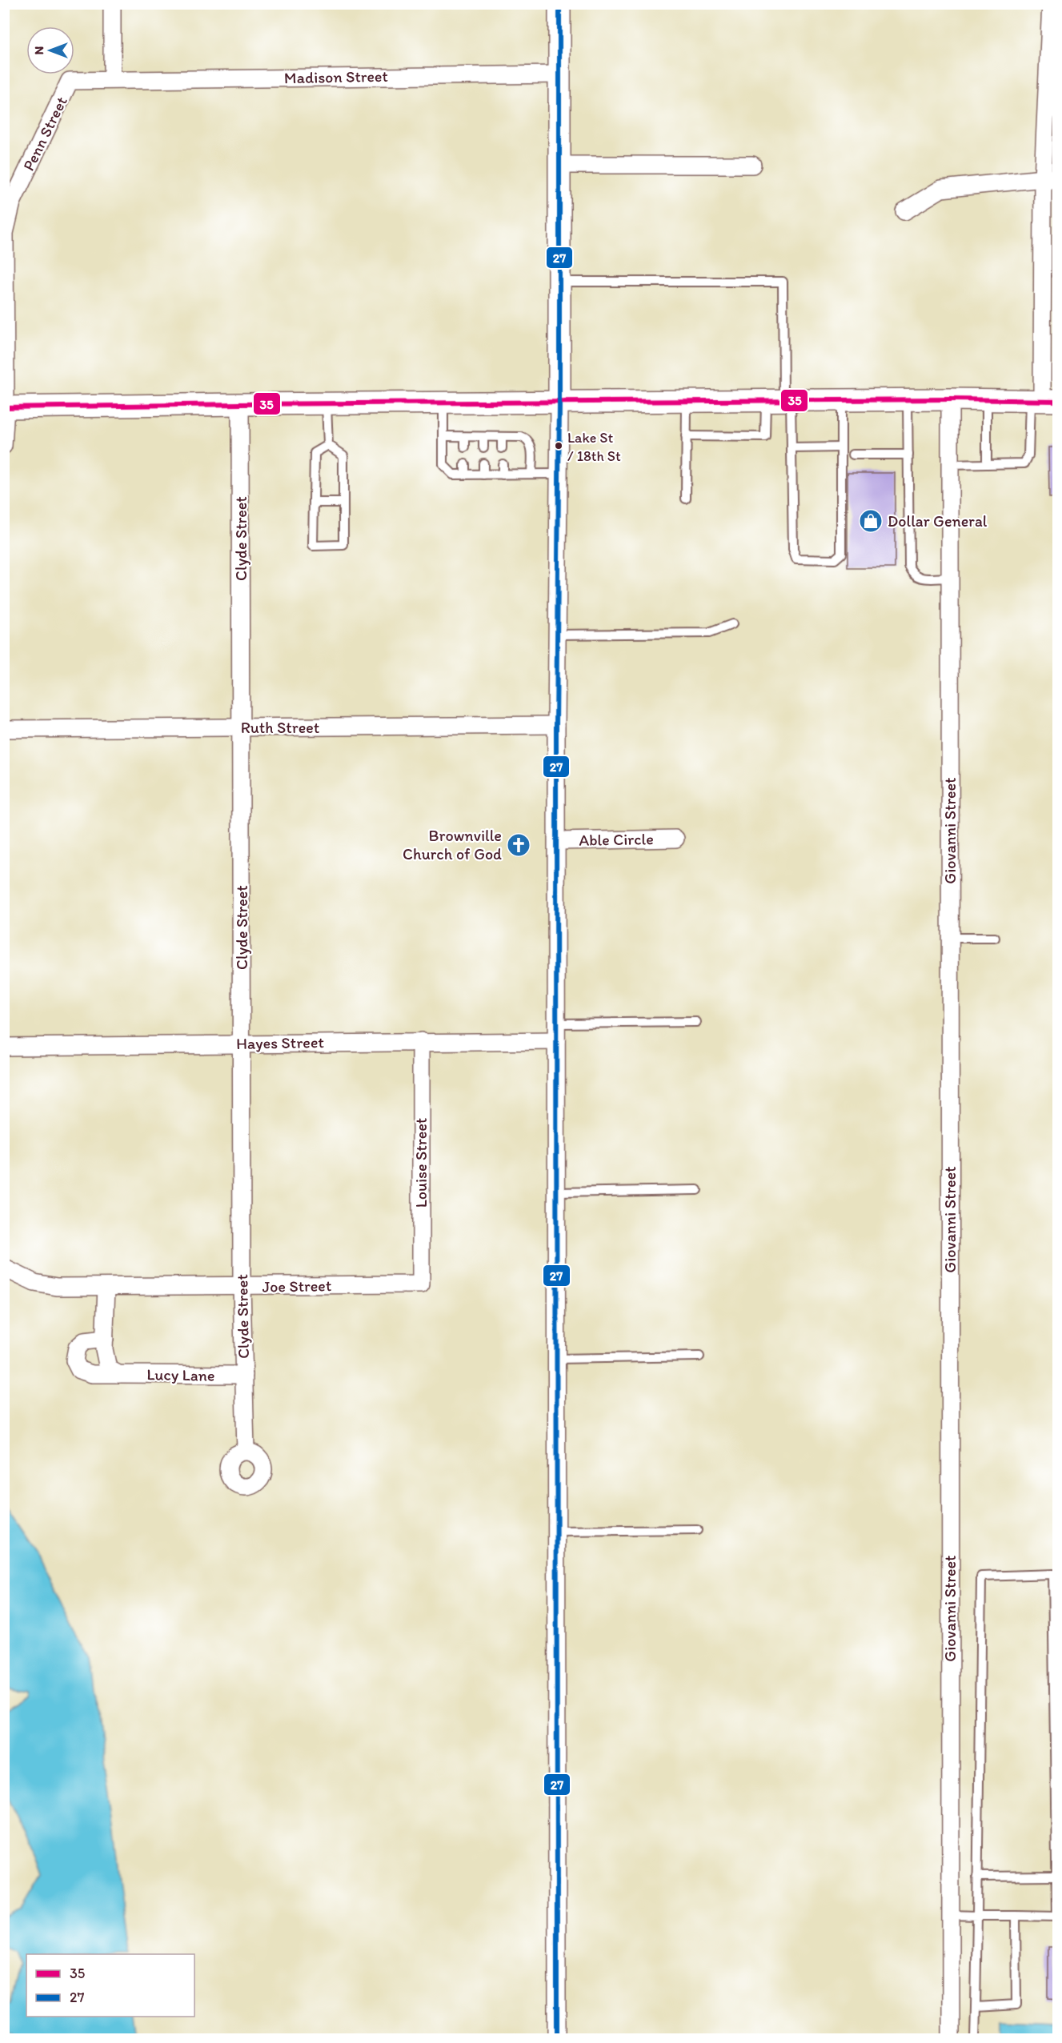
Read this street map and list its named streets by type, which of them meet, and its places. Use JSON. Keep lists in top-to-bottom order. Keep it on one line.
{"streets":{"street":["Madison Street","Penn Street","Clyde Street","Ruth Street","Giovanni Street","Able Circle","Hayes Street","Louise Street","Joe Street","Lucy Lane"]},"crossings":[["Madison Street","Penn Street"],["Clyde Street","Ruth Street"],["Clyde Street","Hayes Street"],["Clyde Street","Joe Street"],["Clyde Street","Lucy Lane"],["Hayes Street","Louise Street"],["Louise Street","Joe Street"]],"places":{"other":["Lake St / 18th St"],"shop":["Dollar General"],"church":["Brownville Church of God"]},"lines":["transit line 27","transit line 35"],"legend":["35","27"],"north":"left"}
